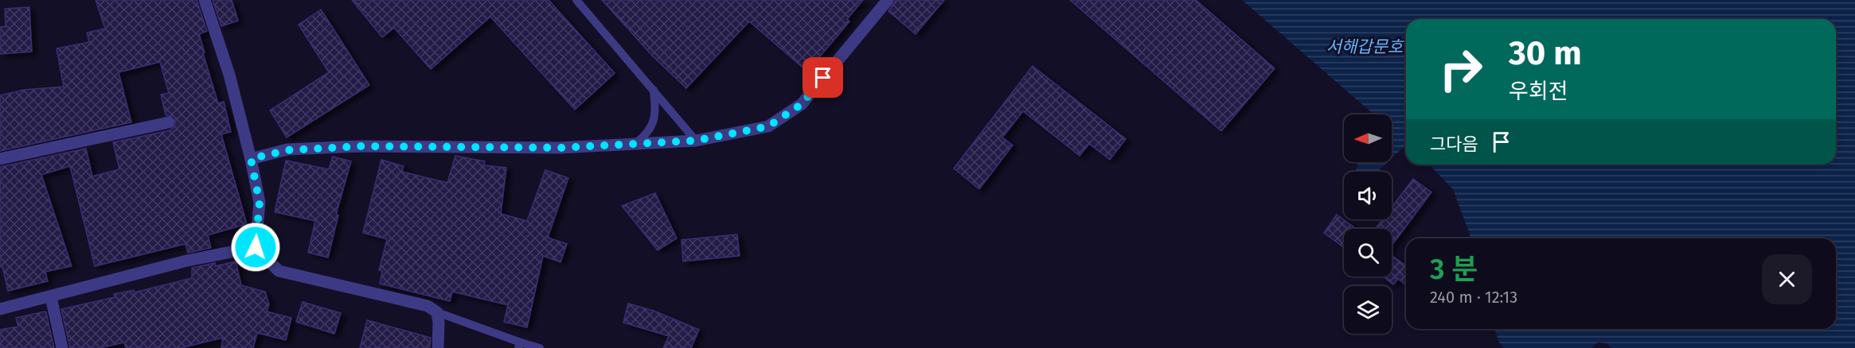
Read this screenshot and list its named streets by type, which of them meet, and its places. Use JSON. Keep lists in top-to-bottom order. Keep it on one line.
{"water":["서해갑문호"],"north":"left","page":{"turn":["30 m","우회전"],"then":"그다음","heading":["3 분","240 m · 12:13"]}}
